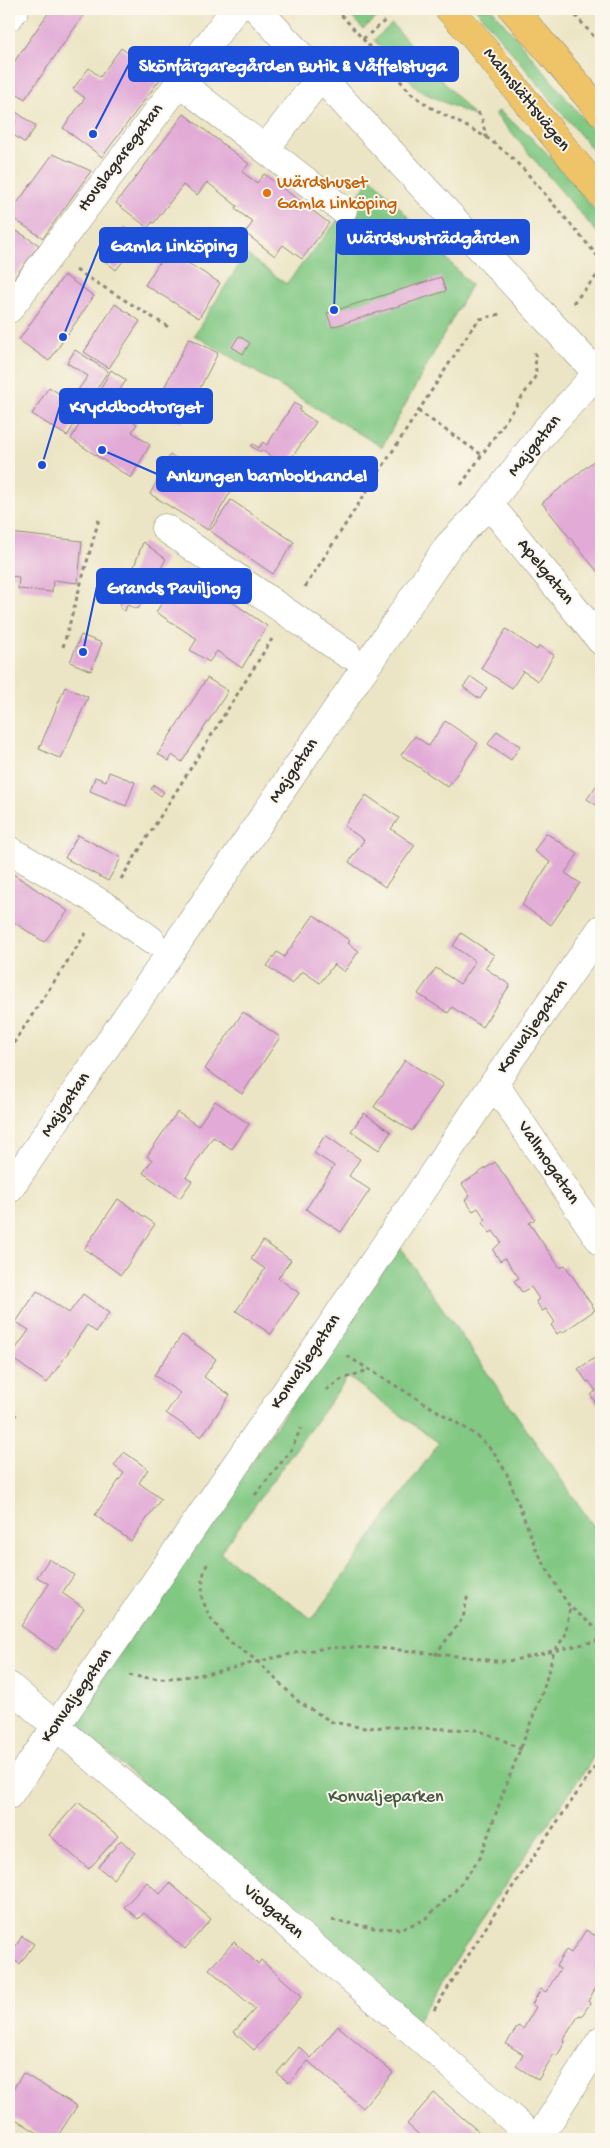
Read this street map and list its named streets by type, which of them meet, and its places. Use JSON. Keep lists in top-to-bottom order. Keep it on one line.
{"streets":{"main road":["Malmslättsvägen"],"street":["Hovslagaregatan","Majgatan","Apelgatan","Konvaljegatan","Vallmogatan","Violgatan"]},"crossings":[["Majgatan","Apelgatan"],["Konvaljegatan","Vallmogatan"],["Konvaljegatan","Violgatan"]],"parks":["Konvaljeparken"],"places":["Skönfärgaregården Butik & Våffelstuga","Wärdshuset Gamla Linköping","Wärdshusträdgården","Gamla Linköping","Ankungen barnbokhandel","Kryddbodtorget","Grands Paviljong"]}
